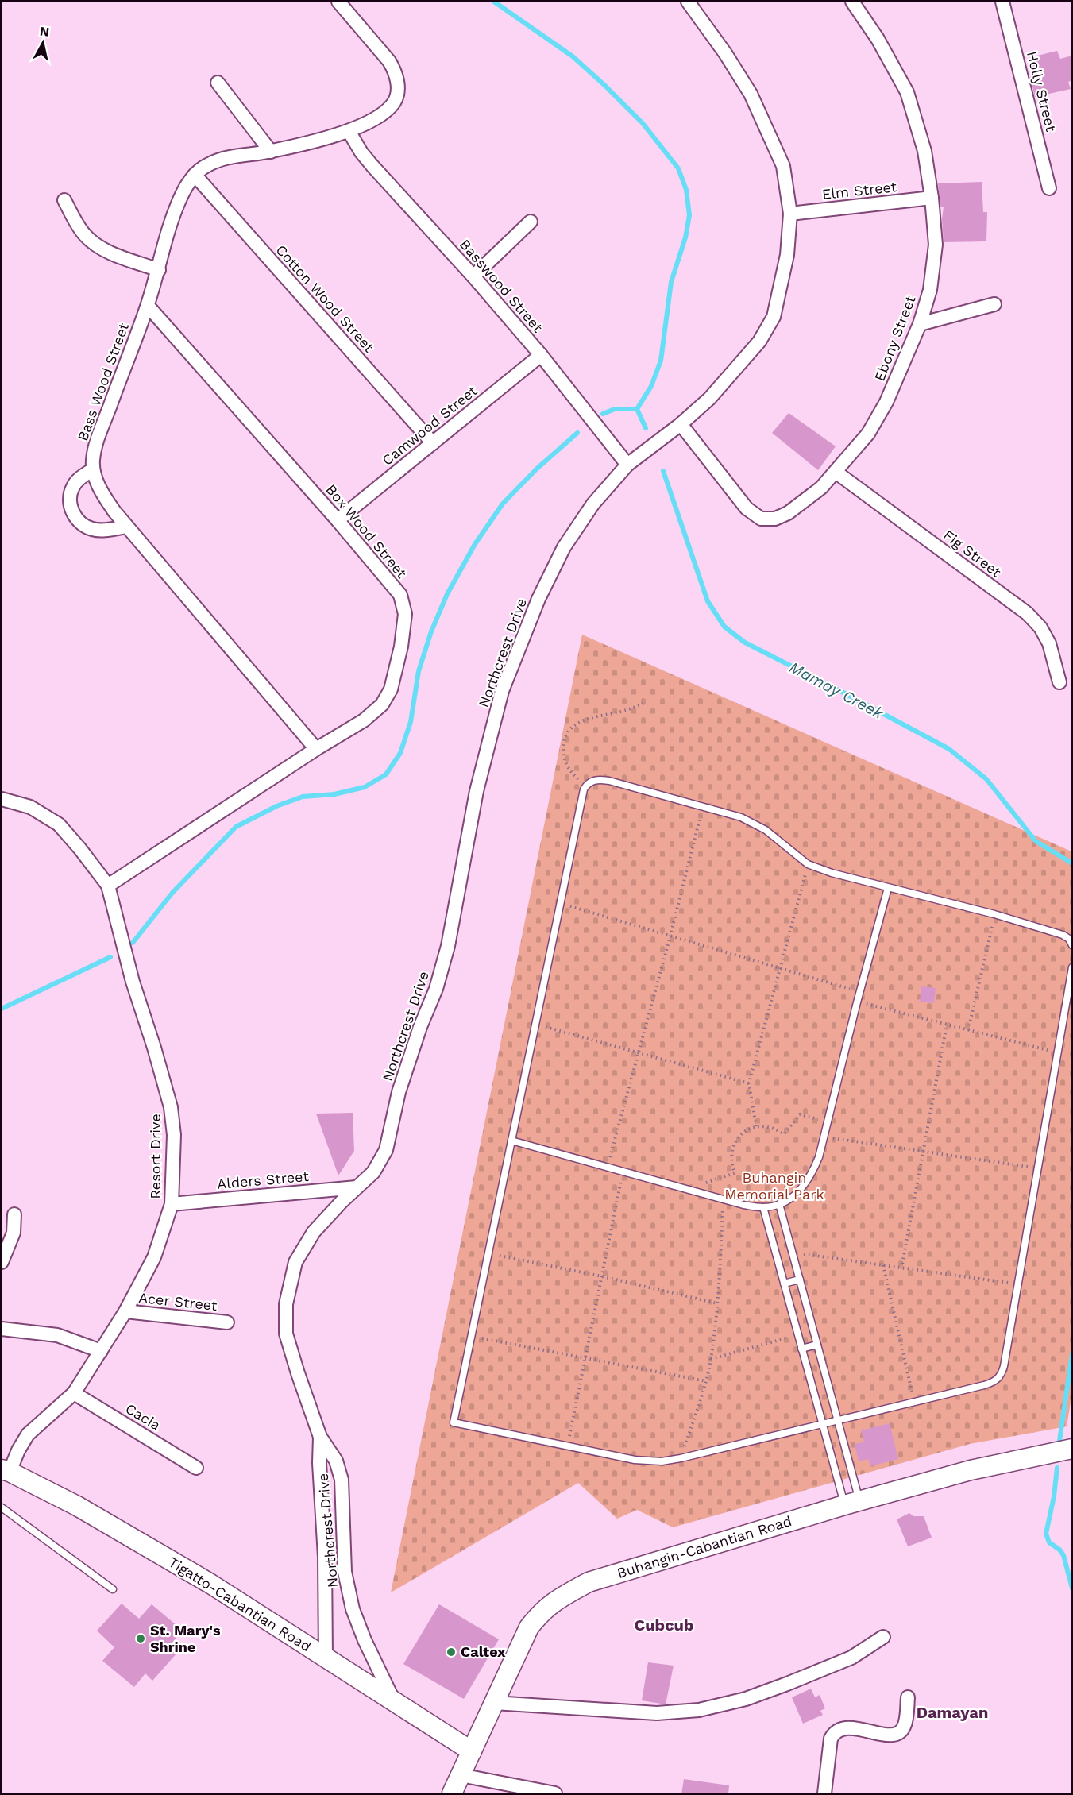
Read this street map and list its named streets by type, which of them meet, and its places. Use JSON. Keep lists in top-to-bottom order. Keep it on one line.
{"streets":{"main road":["Buhangin-Cabantian Road","Tigatto-Cabantian Road"],"street":["Holly Street","Elm Street","Basswood Street","Cotton Wood Street","Ebony Street","Bass Wood Street","Camwood Street","Box Wood Street","Fig Street","Northcrest Drive","Resort Drive","Alders Street","Acer Street","Cacia"]},"crossings":[["Elm Street","Ebony Street"],["Elm Street","Northcrest Drive"],["Basswood Street","Bass Wood Street"],["Basswood Street","Camwood Street"],["Basswood Street","Northcrest Drive"],["Cotton Wood Street","Bass Wood Street"],["Cotton Wood Street","Camwood Street"],["Ebony Street","Fig Street"],["Ebony Street","Northcrest Drive"],["Bass Wood Street","Box Wood Street"],["Camwood Street","Box Wood Street"],["Box Wood Street","Resort Drive"],["Northcrest Drive","Alders Street"],["Northcrest Drive","Tigatto-Cabantian Road"],["Resort Drive","Alders Street"],["Resort Drive","Acer Street"],["Resort Drive","Cacia"],["Resort Drive","Tigatto-Cabantian Road"],["Buhangin-Cabantian Road","Tigatto-Cabantian Road"]],"districts":["Cubcub","Damayan"],"water":["Mamay Creek"],"parks":["Buhangin Memorial Park"],"places":["St. Mary's Shrine","Caltex"],"north":"top"}
